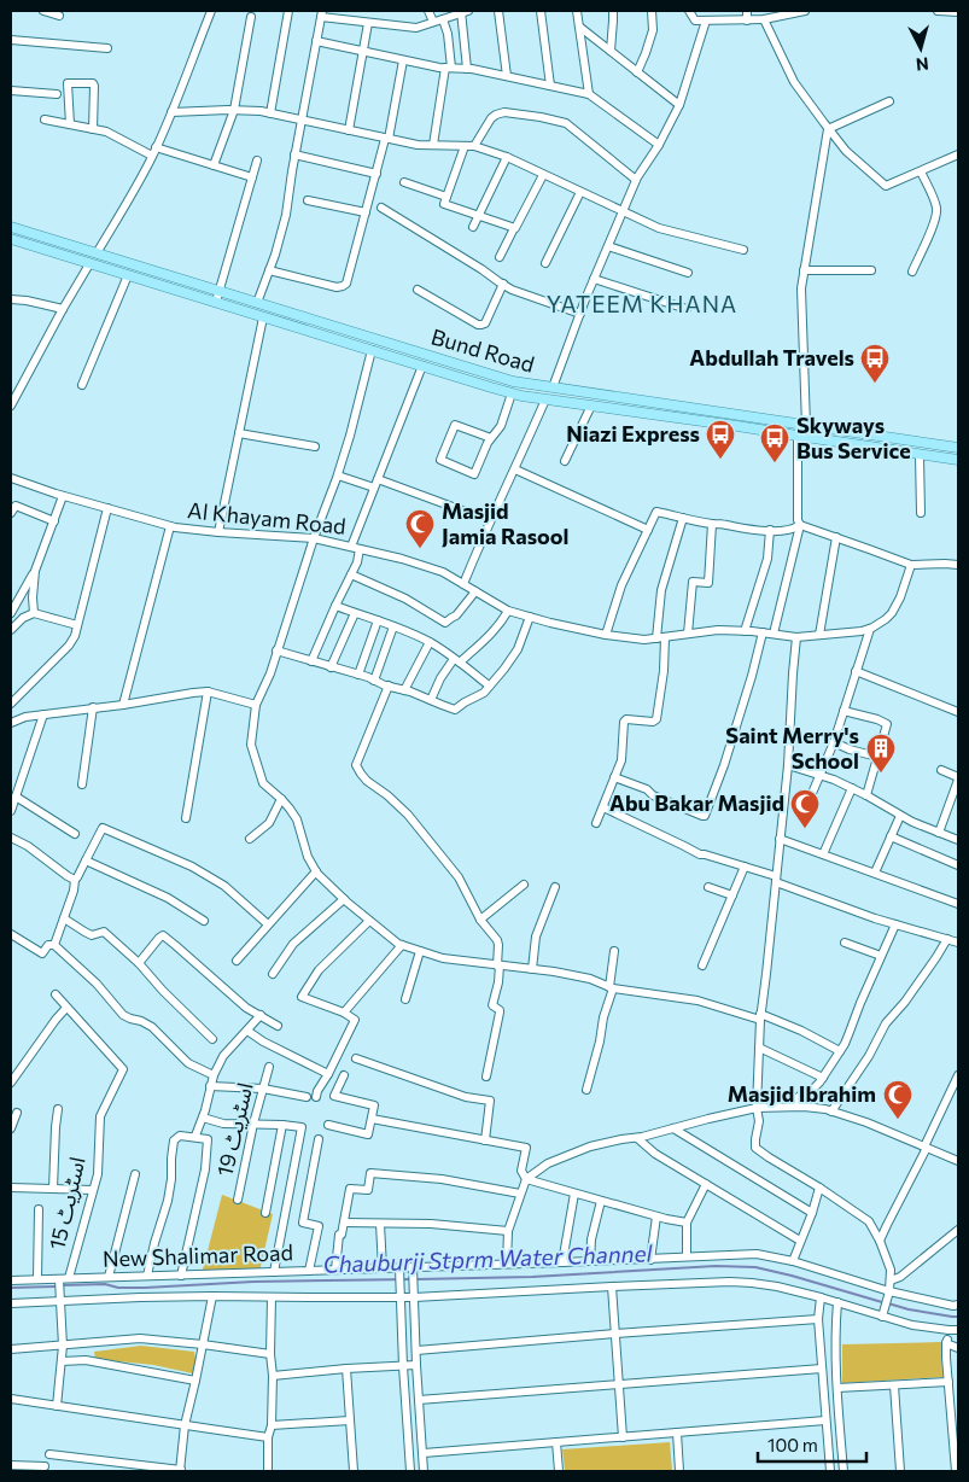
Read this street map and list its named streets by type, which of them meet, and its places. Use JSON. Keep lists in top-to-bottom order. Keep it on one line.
{"streets":{"main road":["Bund Road"],"street":["Al Khayam Road","اسٹریٹ 19","اسٹریٹ 15","New Shalimar Road"]},"crossings":[["اسٹریٹ 15","New Shalimar Road"]],"districts":["YATEEM KHANA"],"water":["Chauburji Stprm Water Channel"],"places":{"bus stop":["Abdullah Travels","Niazi Express","Skyways Bus Service"],"mosque":["Masjid Jamia Rasool","Abu Bakar Masjid","Masjid Ibrahim"],"building":["Saint Merry's School"]},"scale_bar":"100 m","north":"bottom"}
